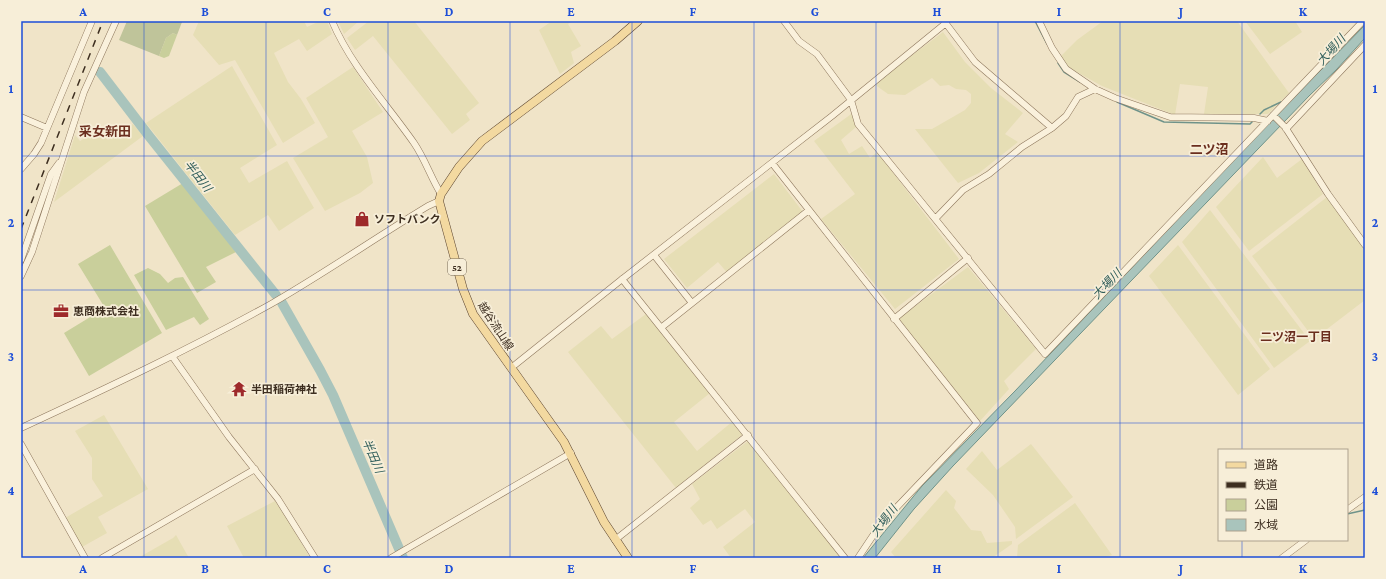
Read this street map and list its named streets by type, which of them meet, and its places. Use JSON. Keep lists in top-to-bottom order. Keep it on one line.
{"streets":{"main road":["52","越谷流山線"]},"districts":["采女新田","二ツ沼","二ツ沼一丁目"],"water":["大場川","半田川"],"places":{"shop":["ソフトバンク"],"office":["恵商株式会社"],"temple":["半田稲荷神社"]},"legend":["道路","鉄道","公園","水域"],"grid":{"columns":["A","B","C","D","E","F","G","H","I","J","K"],"rows":["1","2","3","4"]}}
